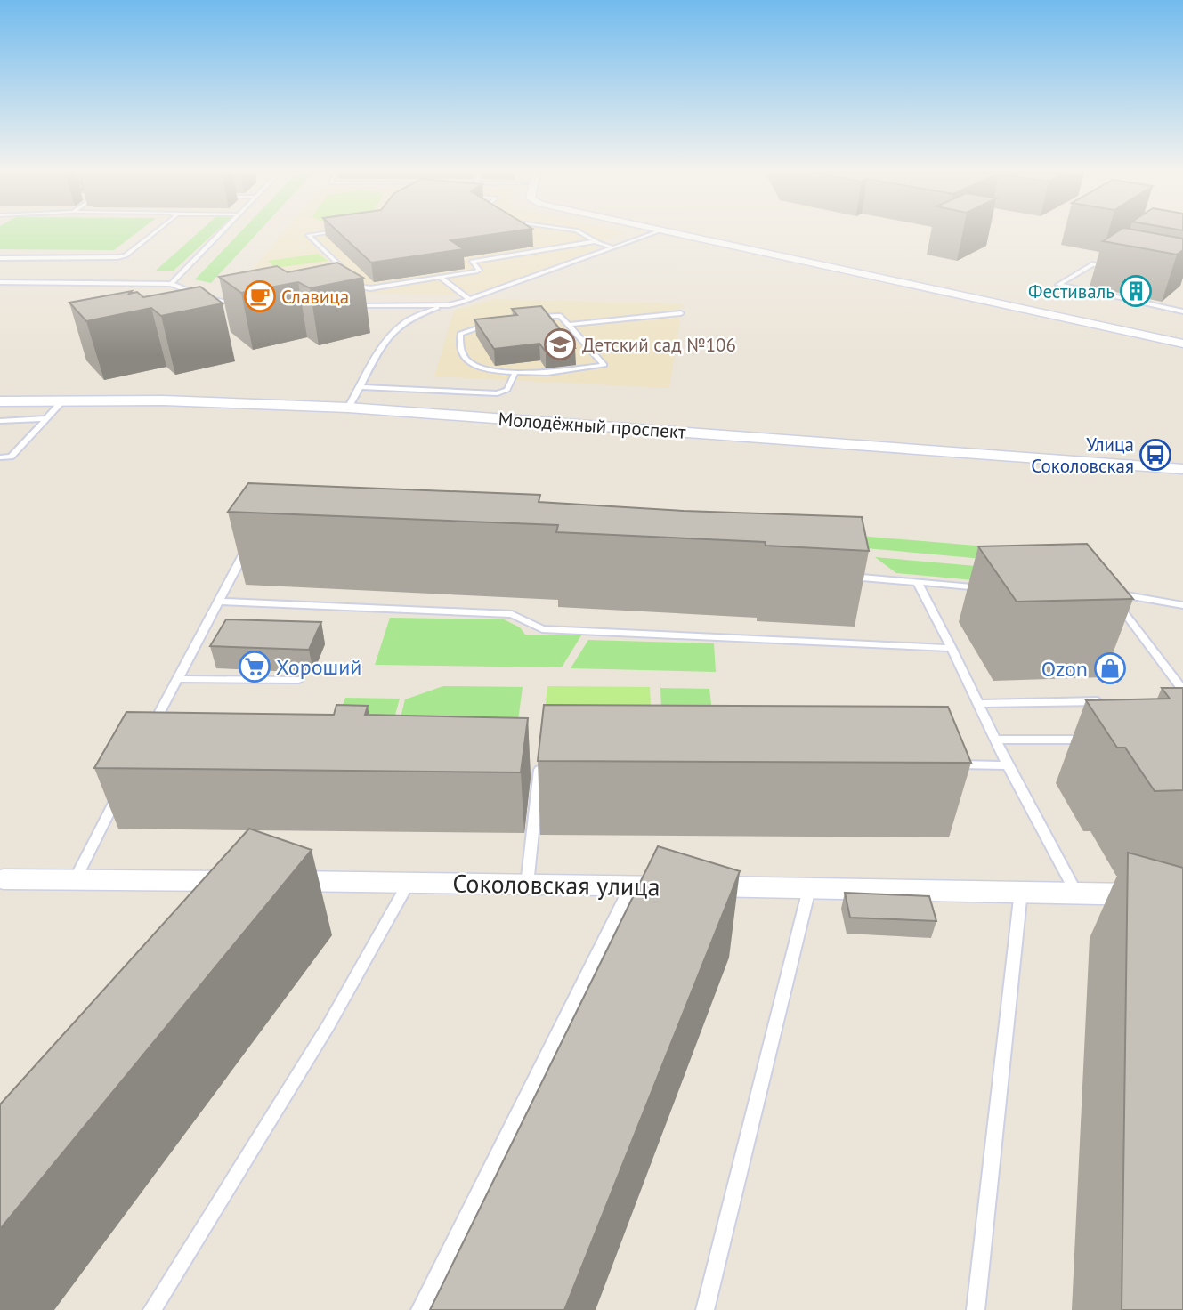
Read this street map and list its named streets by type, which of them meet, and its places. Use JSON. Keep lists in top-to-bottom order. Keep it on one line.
{"streets":{"street":["Молодёжный проспект","Соколовская улица"]},"places":{"building":["Фестиваль"],"cafe":["Славица"],"school or university":["Детский сад №106"],"bus stop":["Улица Соколовская"],"supermarket":["Хороший"],"shop":["Ozon"]}}
